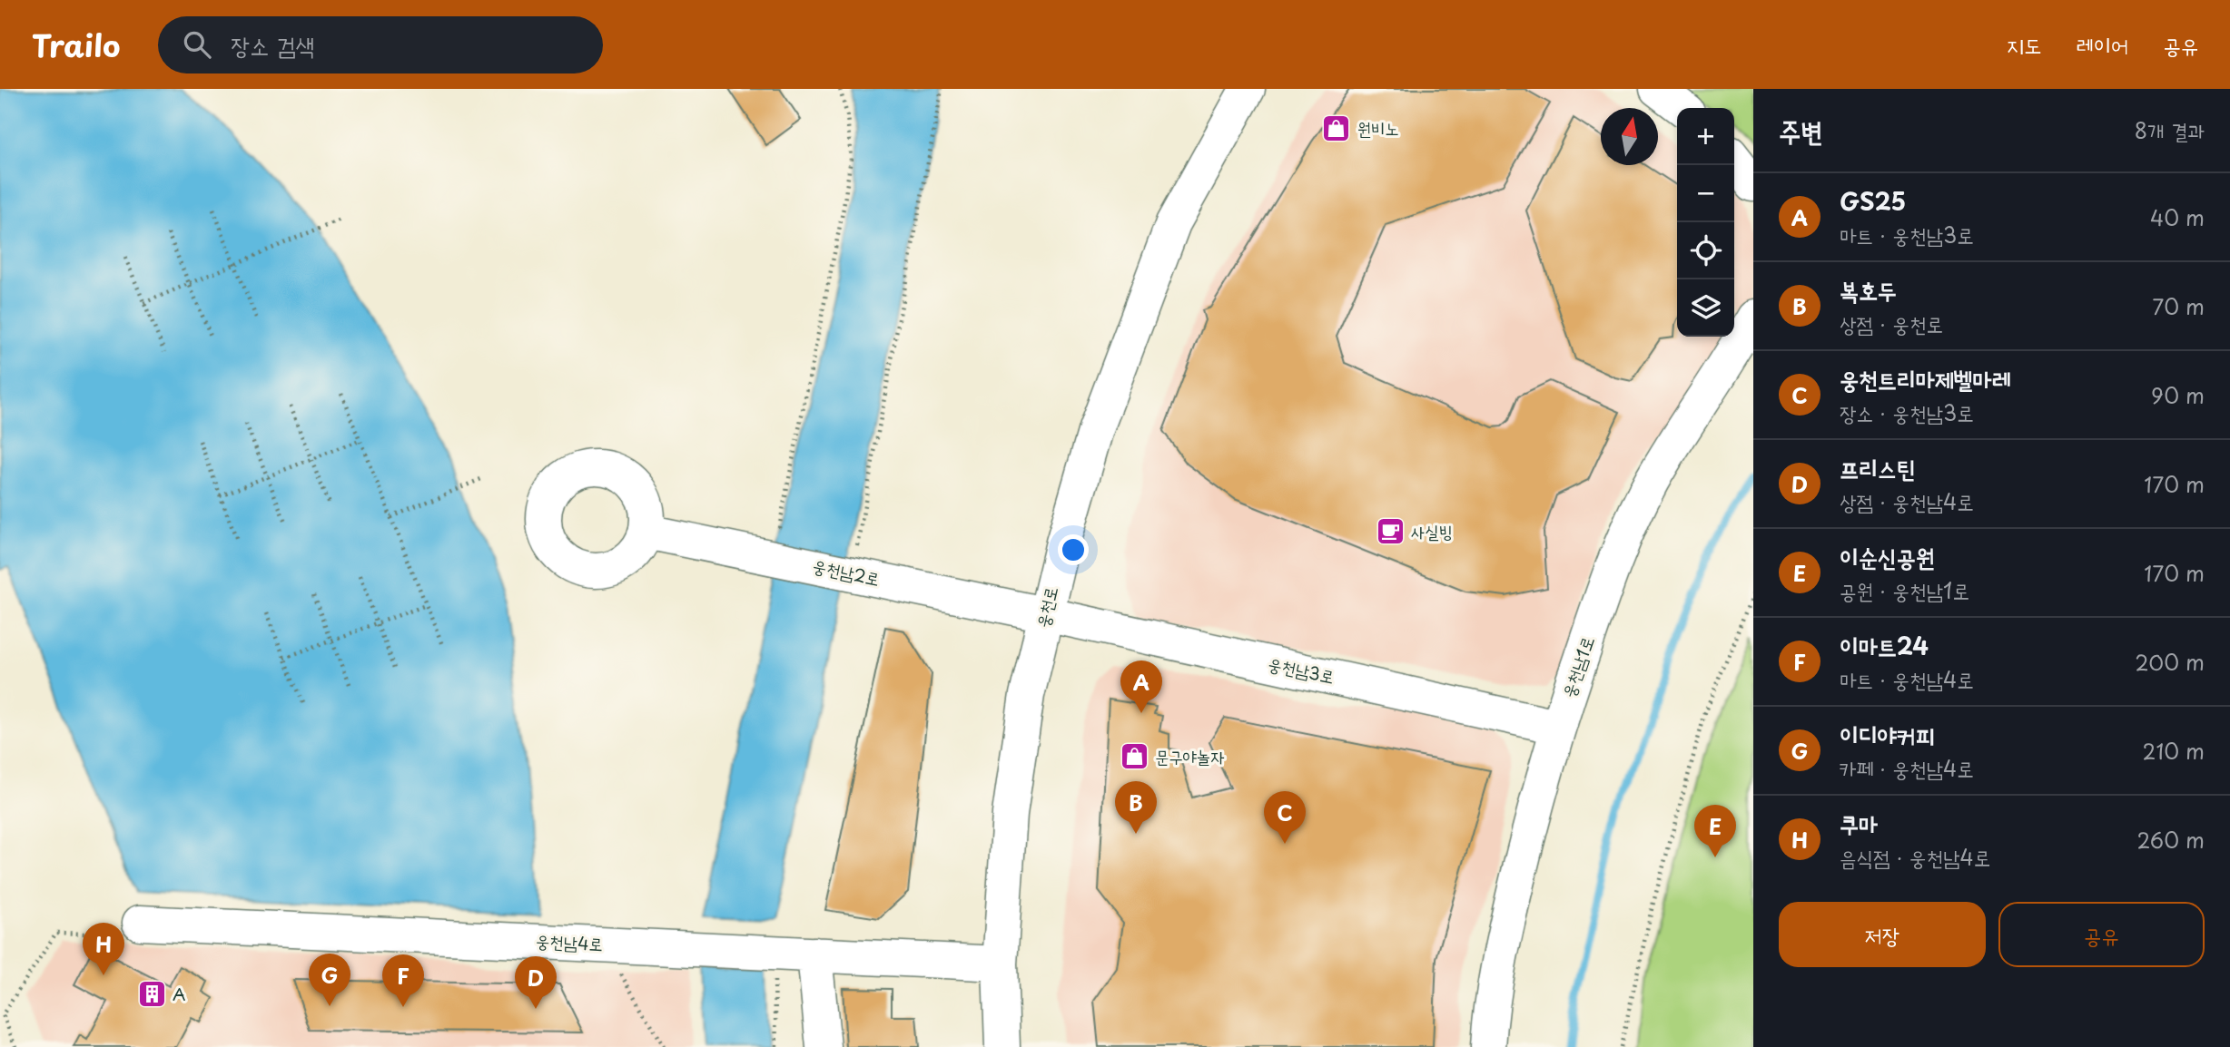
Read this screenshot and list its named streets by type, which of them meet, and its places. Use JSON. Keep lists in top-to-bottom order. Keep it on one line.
{"streets":{"street":["웅천남2로","웅천로","웅천남1로","웅천남3로","웅천남4로"]},"crossings":[["웅천남2로","웅천로"],["웅천남2로","웅천남3로"],["웅천로","웅천남3로"],["웅천로","웅천남4로"],["웅천남1로","웅천남3로"]],"places":{"shop":["원비노","문구야놀자"],"cafe":["사실빙"],"building":["A"]},"north":"top","page":{"header":"Trailo","search":"장소 검색","nav":["지도","레이어","공유"],"heading":["주변","8개 결과"],"map_buttons":["+","−"],"list":[{"mark":"A","name":"GS25","note":"마트 · 웅천남3로","value":"40 m"},{"mark":"B","name":"복호두","note":"상점 · 웅천로","value":"70 m"},{"mark":"C","name":"웅천트리마제벨마레","note":"장소 · 웅천남3로","value":"90 m"},{"mark":"D","name":"프리스틴","note":"상점 · 웅천남4로","value":"170 m"},{"mark":"E","name":"이순신공원","note":"공원 · 웅천남1로","value":"170 m"},{"mark":"F","name":"이마트24","note":"마트 · 웅천남4로","value":"200 m"},{"mark":"G","name":"이디야커피","note":"카페 · 웅천남4로","value":"210 m"},{"mark":"H","name":"쿠마","note":"음식점 · 웅천남4로","value":"260 m"}],"pins":["A","B","C","E","H","G","F","D"],"buttons":["저장","공유"]}}
